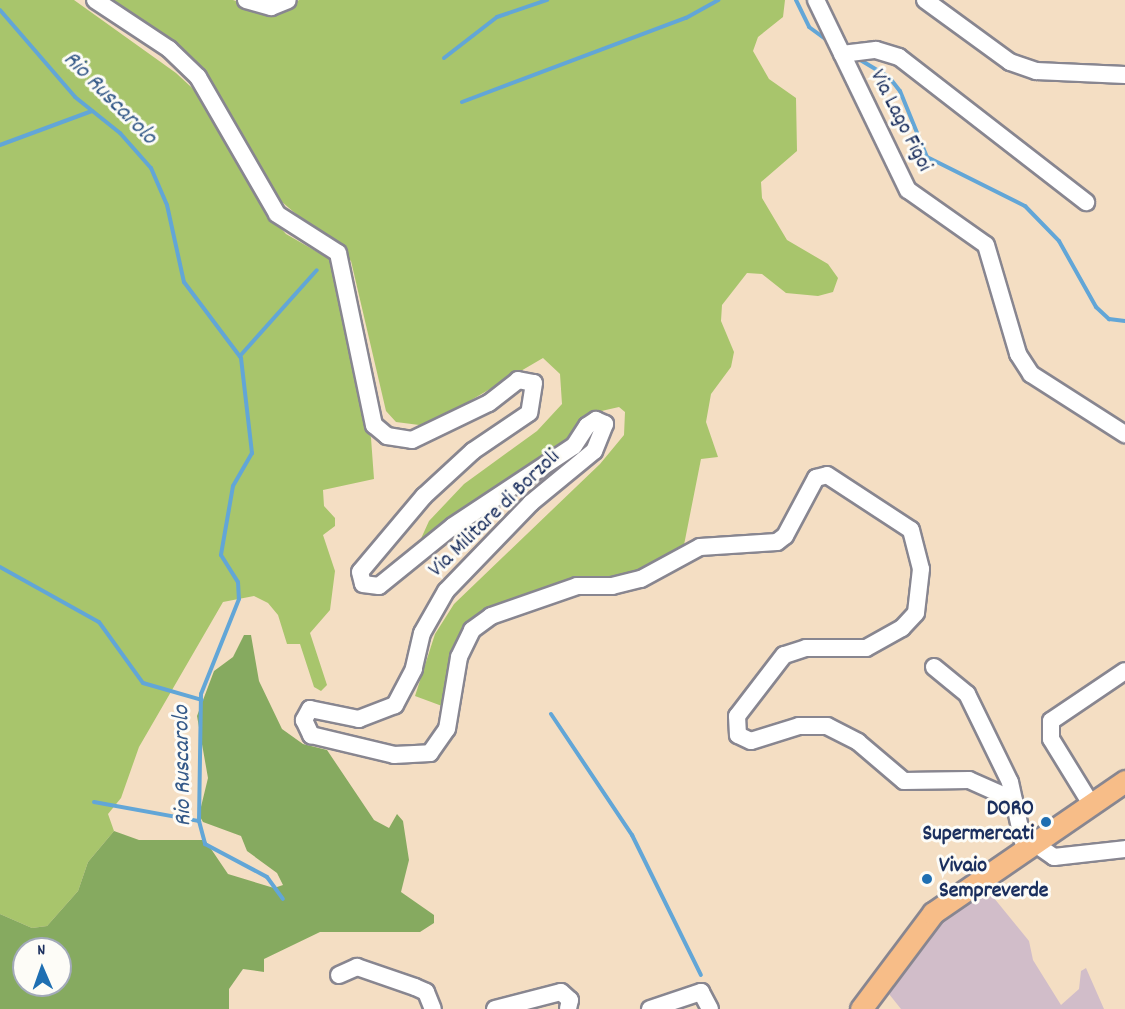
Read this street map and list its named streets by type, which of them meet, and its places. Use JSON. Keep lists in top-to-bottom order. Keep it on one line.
{"streets":{"street":["Via Lago Figoi","Via Militare di Borzoli"]},"water":["Rio Ruscarolo"],"places":["DORO Supermercati","Vivaio Sempreverde"],"north":"top"}
